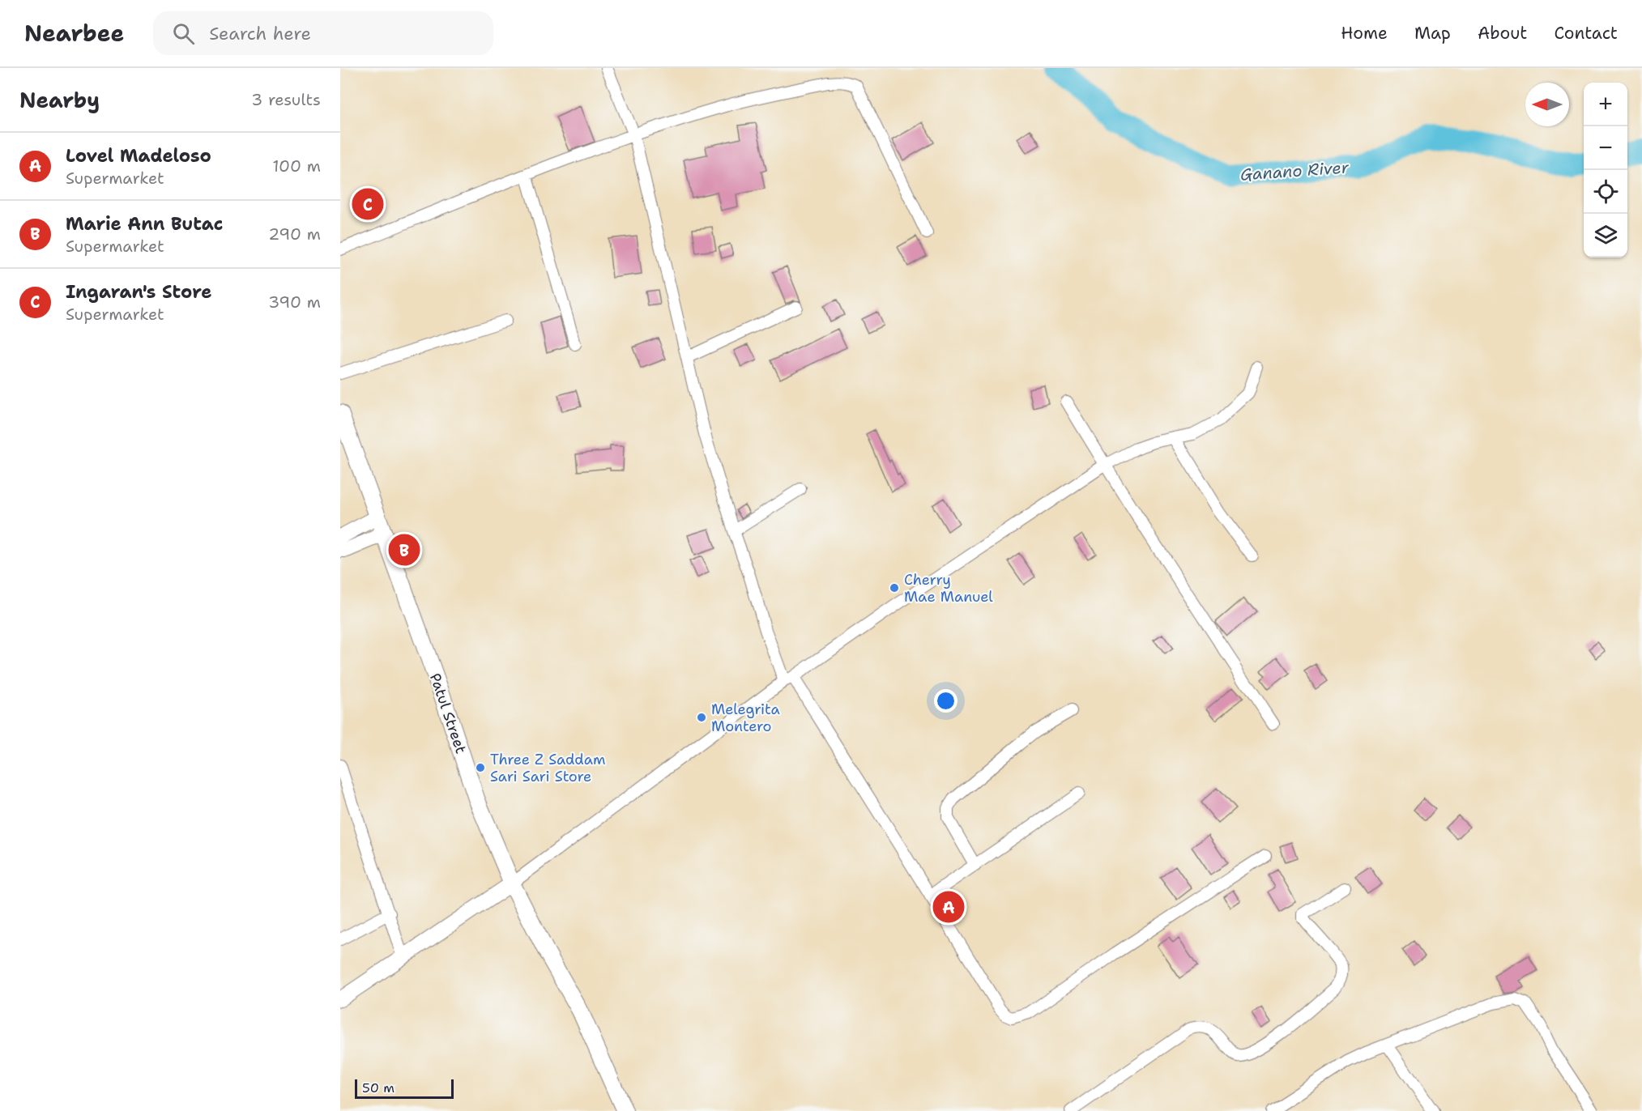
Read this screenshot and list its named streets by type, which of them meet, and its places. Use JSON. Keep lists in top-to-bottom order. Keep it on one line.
{"streets":{"main road":["Patul Street"]},"water":["Ganano River"],"places":["Cherry Mae Manuel","Melegrita Montero","Three Z Saddam Sari Sari Store"],"scale_bar":"50 m","north":"left","page":{"header":"Nearbee","search":"Search here","nav":["Home","Map","About","Contact"],"heading":["Nearby","3 results"],"map_buttons":["+","−"],"list":[{"mark":"A","name":"Lovel Madeloso","note":"Supermarket","value":"100 m"},{"mark":"B","name":"Marie Ann Butac","note":"Supermarket","value":"290 m"},{"mark":"C","name":"Ingaran's Store","note":"Supermarket","value":"390 m"}],"pins":["C","B","A"],"scale":"50 m"}}
